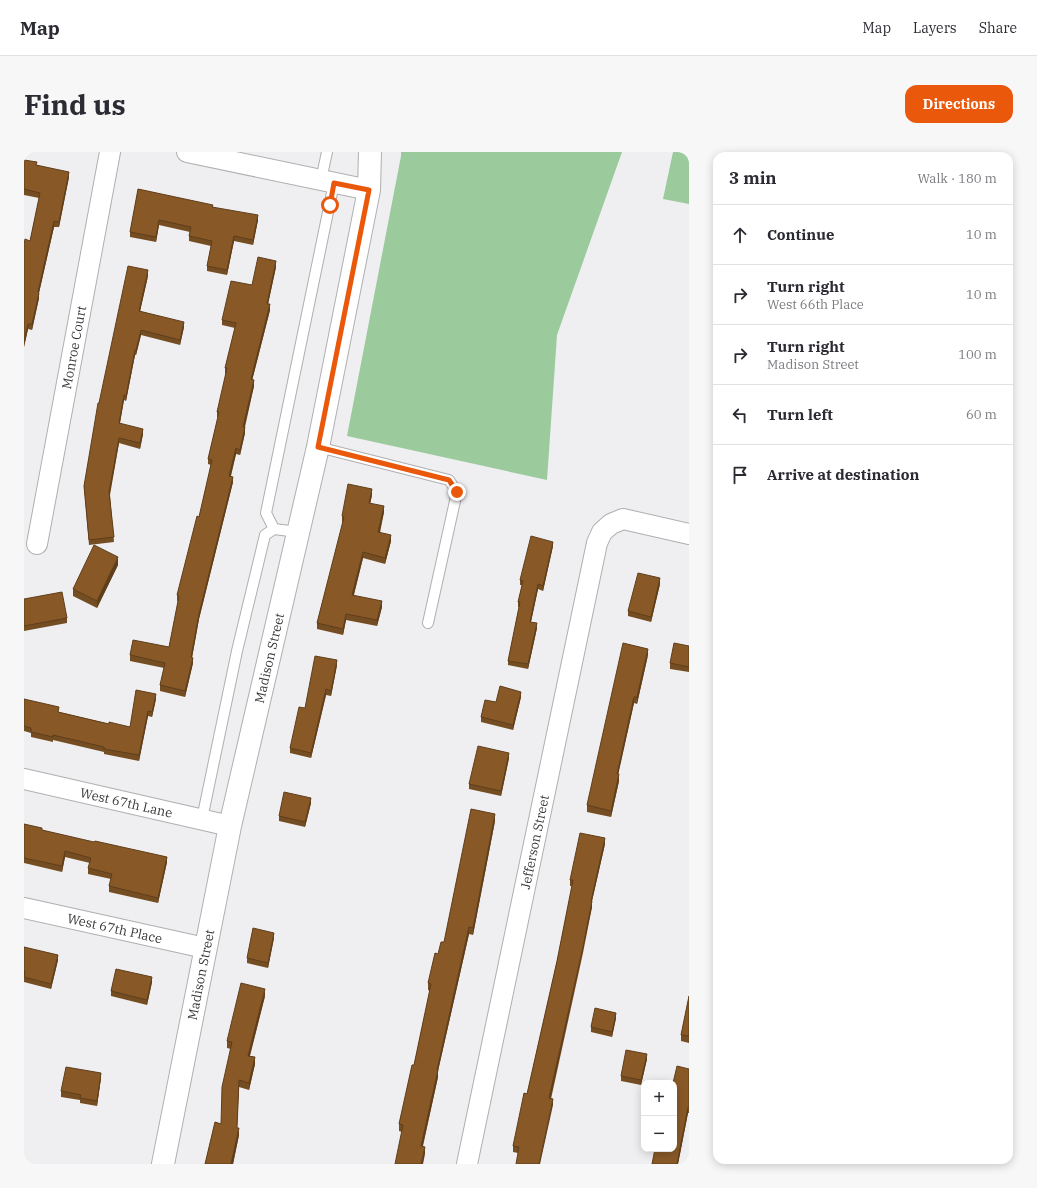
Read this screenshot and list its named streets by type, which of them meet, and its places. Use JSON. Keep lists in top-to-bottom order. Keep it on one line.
{"streets":{"street":["Monroe Court","Madison Street","West 67th Lane","Jefferson Street","West 67th Place"]},"crossings":[["Madison Street","West 67th Lane"],["Madison Street","West 67th Place"]],"page":{"header":"Map","nav":["Map","Layers","Share"],"buttons":"Directions","title":"Find us","heading":["3 min","Walk · 180 m"],"list":[["Continue","10 m"],["Turn right","West 66th Place","10 m"],["Turn right","Madison Street","100 m"],["Turn left","60 m"],"Arrive at destination"],"map_buttons":["+","−"]}}
